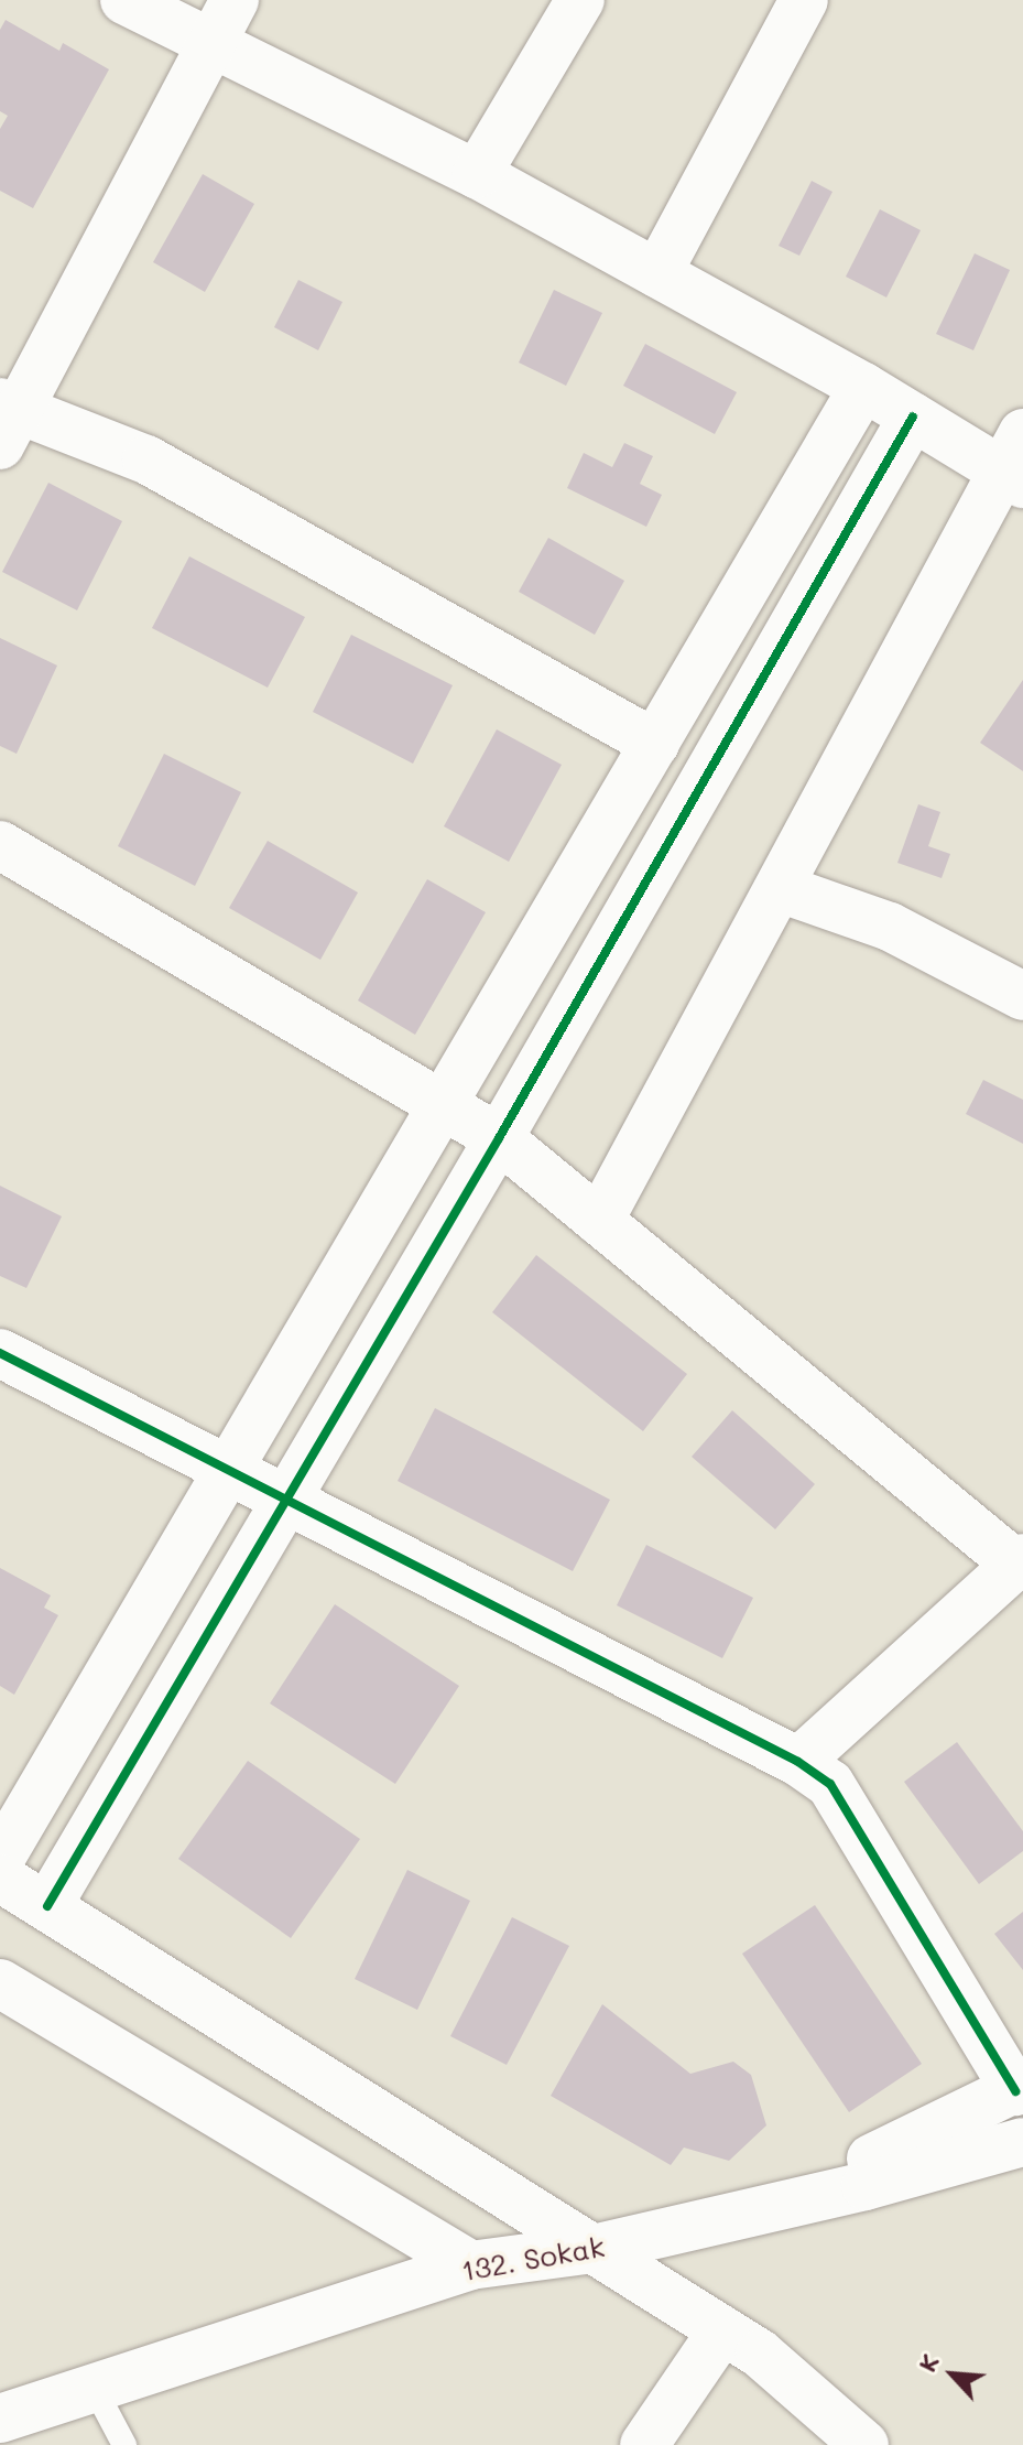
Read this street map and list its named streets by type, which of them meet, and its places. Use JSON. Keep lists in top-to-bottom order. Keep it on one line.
{"streets":{"street":["132. Sokak"]},"north":"top left"}
